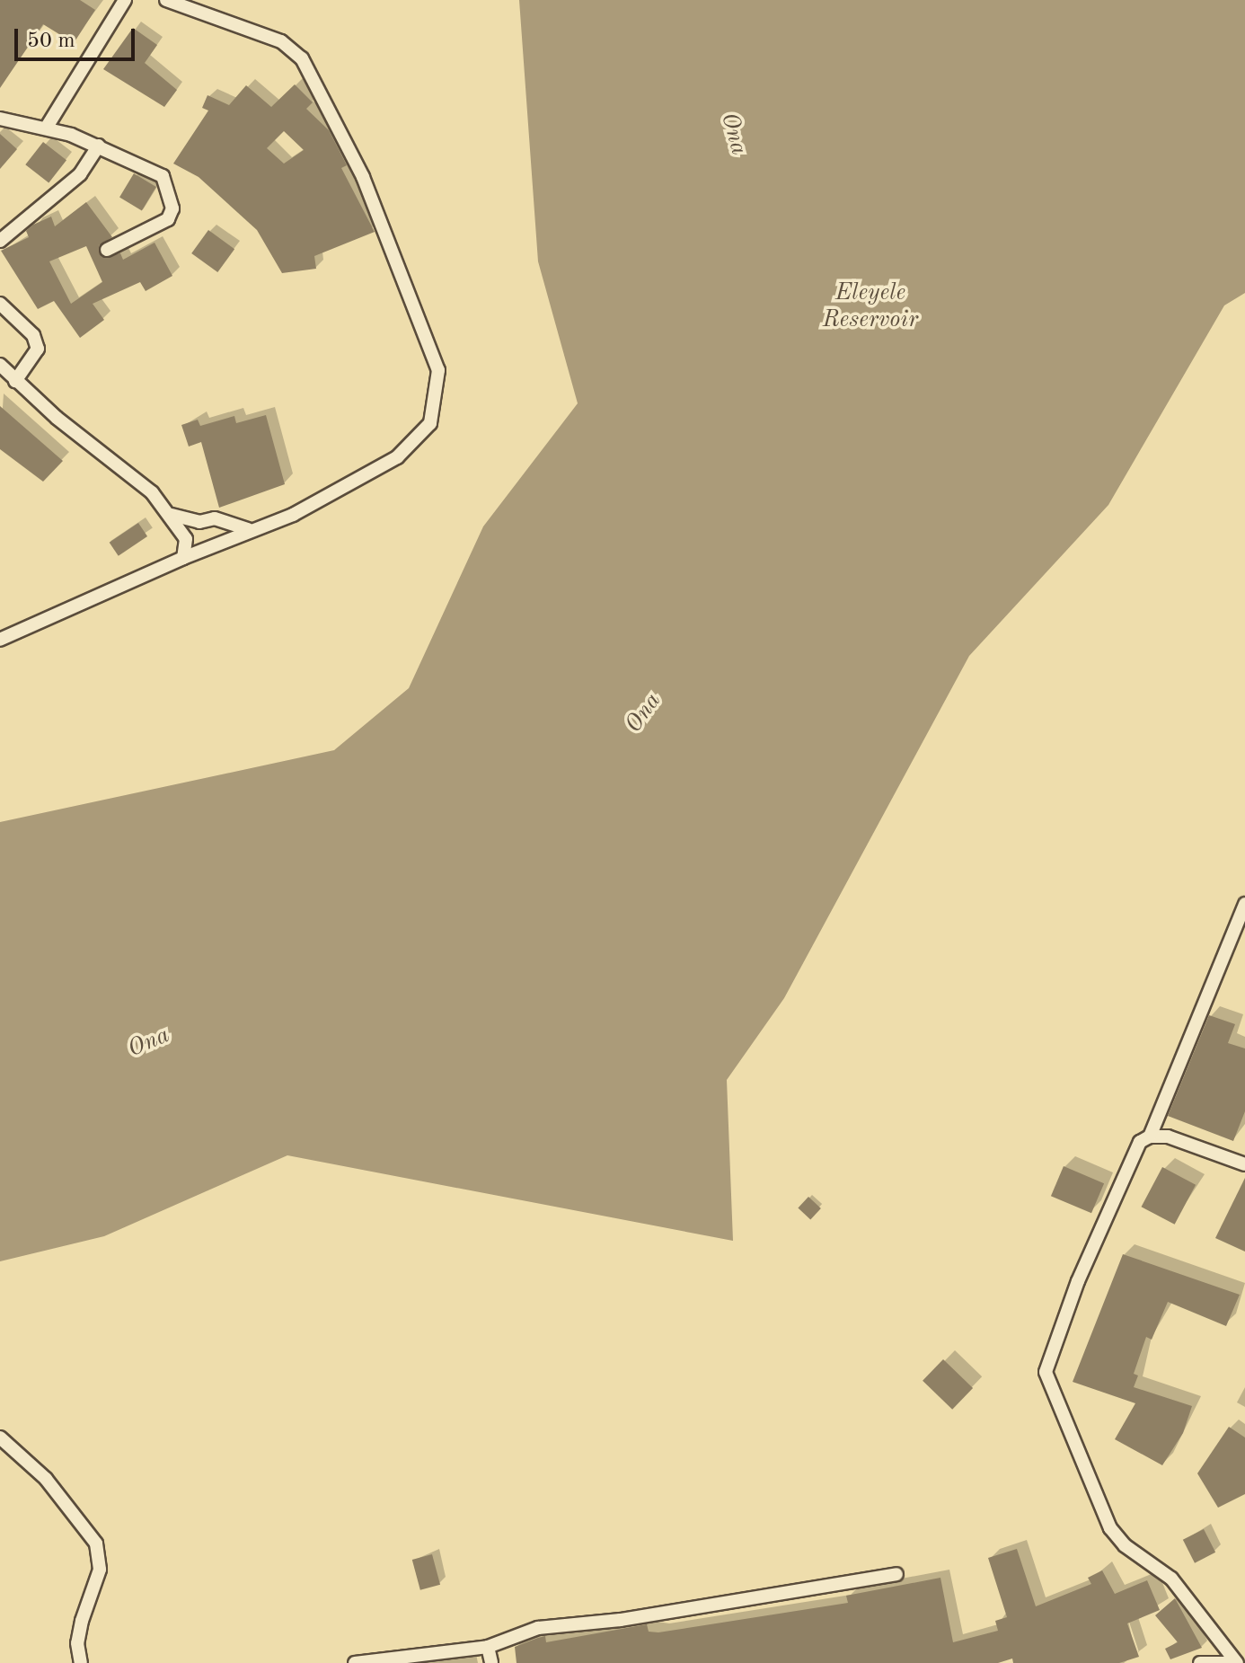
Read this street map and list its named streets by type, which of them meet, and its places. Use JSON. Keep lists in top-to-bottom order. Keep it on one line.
{"water":["Ona","Eleyele Reservoir"],"scale_bar":"50 m"}
